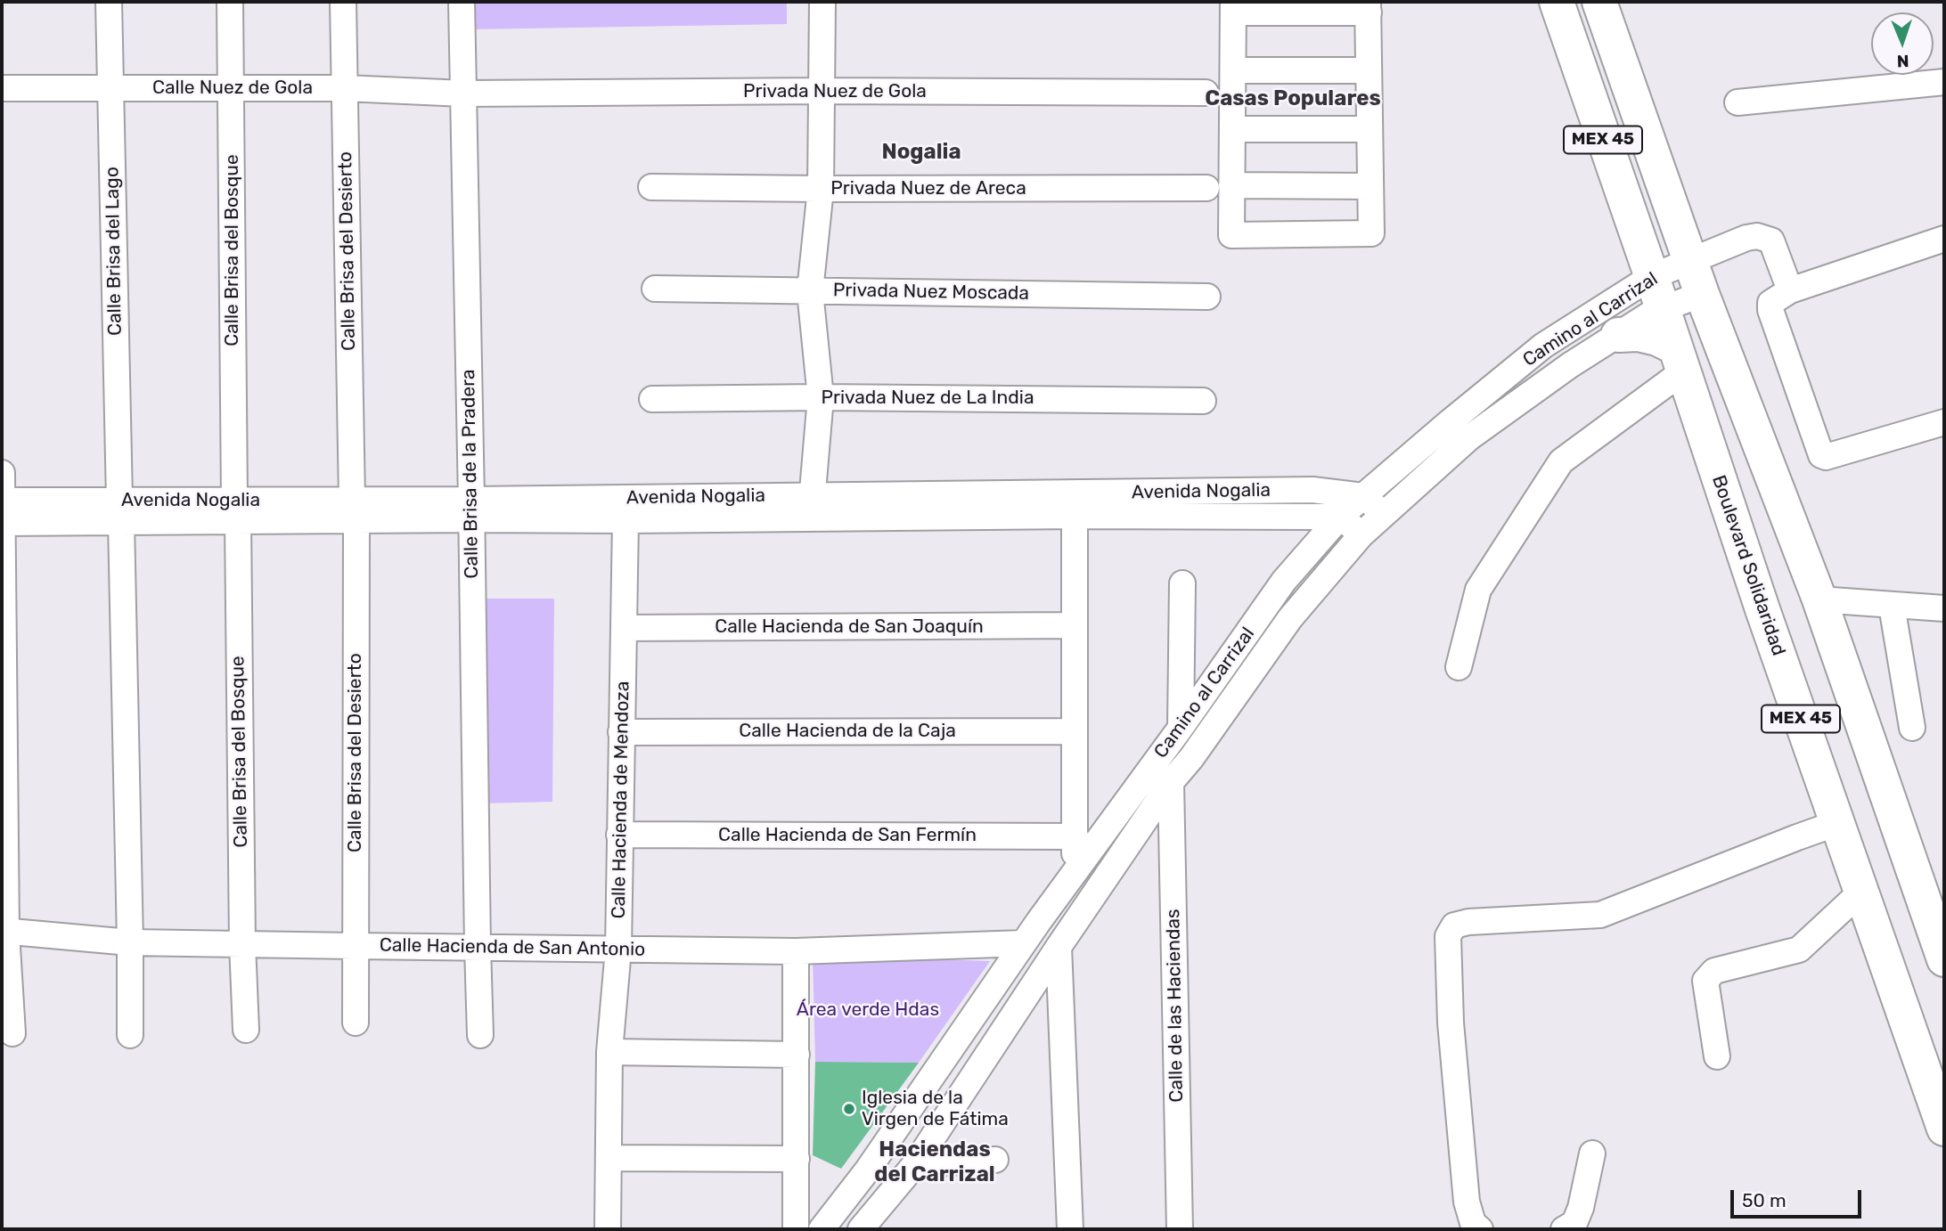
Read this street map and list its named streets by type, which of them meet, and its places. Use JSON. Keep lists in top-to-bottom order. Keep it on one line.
{"streets":{"highway":["MEX 45","Boulevard Solidaridad"],"street":["Calle Nuez de Gola","Privada Nuez de Gola","Privada Nuez de Areca","Calle Brisa del Bosque","Calle Brisa del Lago","Calle Brisa del Desierto","Privada Nuez Moscada","Camino al Carrizal","Privada Nuez de La India","Calle Brisa de la Pradera","Avenida Nogalia","Calle Hacienda de San Joaquín","Calle Hacienda de la Caja","Calle Hacienda de Mendoza","Calle Hacienda de San Fermín","Calle Hacienda de San Antonio","Calle de las Haciendas"]},"crossings":[["Calle Nuez de Gola","Privada Nuez de Gola"],["Calle Nuez de Gola","Calle Brisa del Bosque"],["Calle Nuez de Gola","Calle Brisa del Lago"],["Calle Nuez de Gola","Calle Brisa del Desierto"],["Calle Nuez de Gola","Calle Brisa de la Pradera"],["Privada Nuez de Gola","Calle Brisa de la Pradera"],["MEX 45","Camino al Carrizal"],["Calle Brisa del Bosque","Avenida Nogalia"],["Calle Brisa del Bosque","Calle Hacienda de San Antonio"],["Calle Brisa del Lago","Avenida Nogalia"],["Calle Brisa del Lago","Calle Hacienda de San Antonio"],["Calle Brisa del Desierto","Avenida Nogalia"],["Calle Brisa del Desierto","Calle Hacienda de San Antonio"],["Camino al Carrizal","Avenida Nogalia"],["Camino al Carrizal","Boulevard Solidaridad"],["Camino al Carrizal","Calle Hacienda de San Antonio"],["Camino al Carrizal","Calle de las Haciendas"],["Calle Brisa de la Pradera","Avenida Nogalia"],["Calle Brisa de la Pradera","Calle Hacienda de San Antonio"],["Avenida Nogalia","Calle Hacienda de Mendoza"],["Calle Hacienda de San Joaquín","Calle Hacienda de Mendoza"],["Calle Hacienda de la Caja","Calle Hacienda de Mendoza"],["Calle Hacienda de Mendoza","Calle Hacienda de San Fermín"],["Calle Hacienda de Mendoza","Calle Hacienda de San Antonio"]],"districts":["Casas Populares","Nogalia","Haciendas del Carrizal"],"parks":["Área verde Hdas"],"places":["Iglesia de la Virgen de Fátima"],"scale_bar":"50 m","north":"bottom"}
